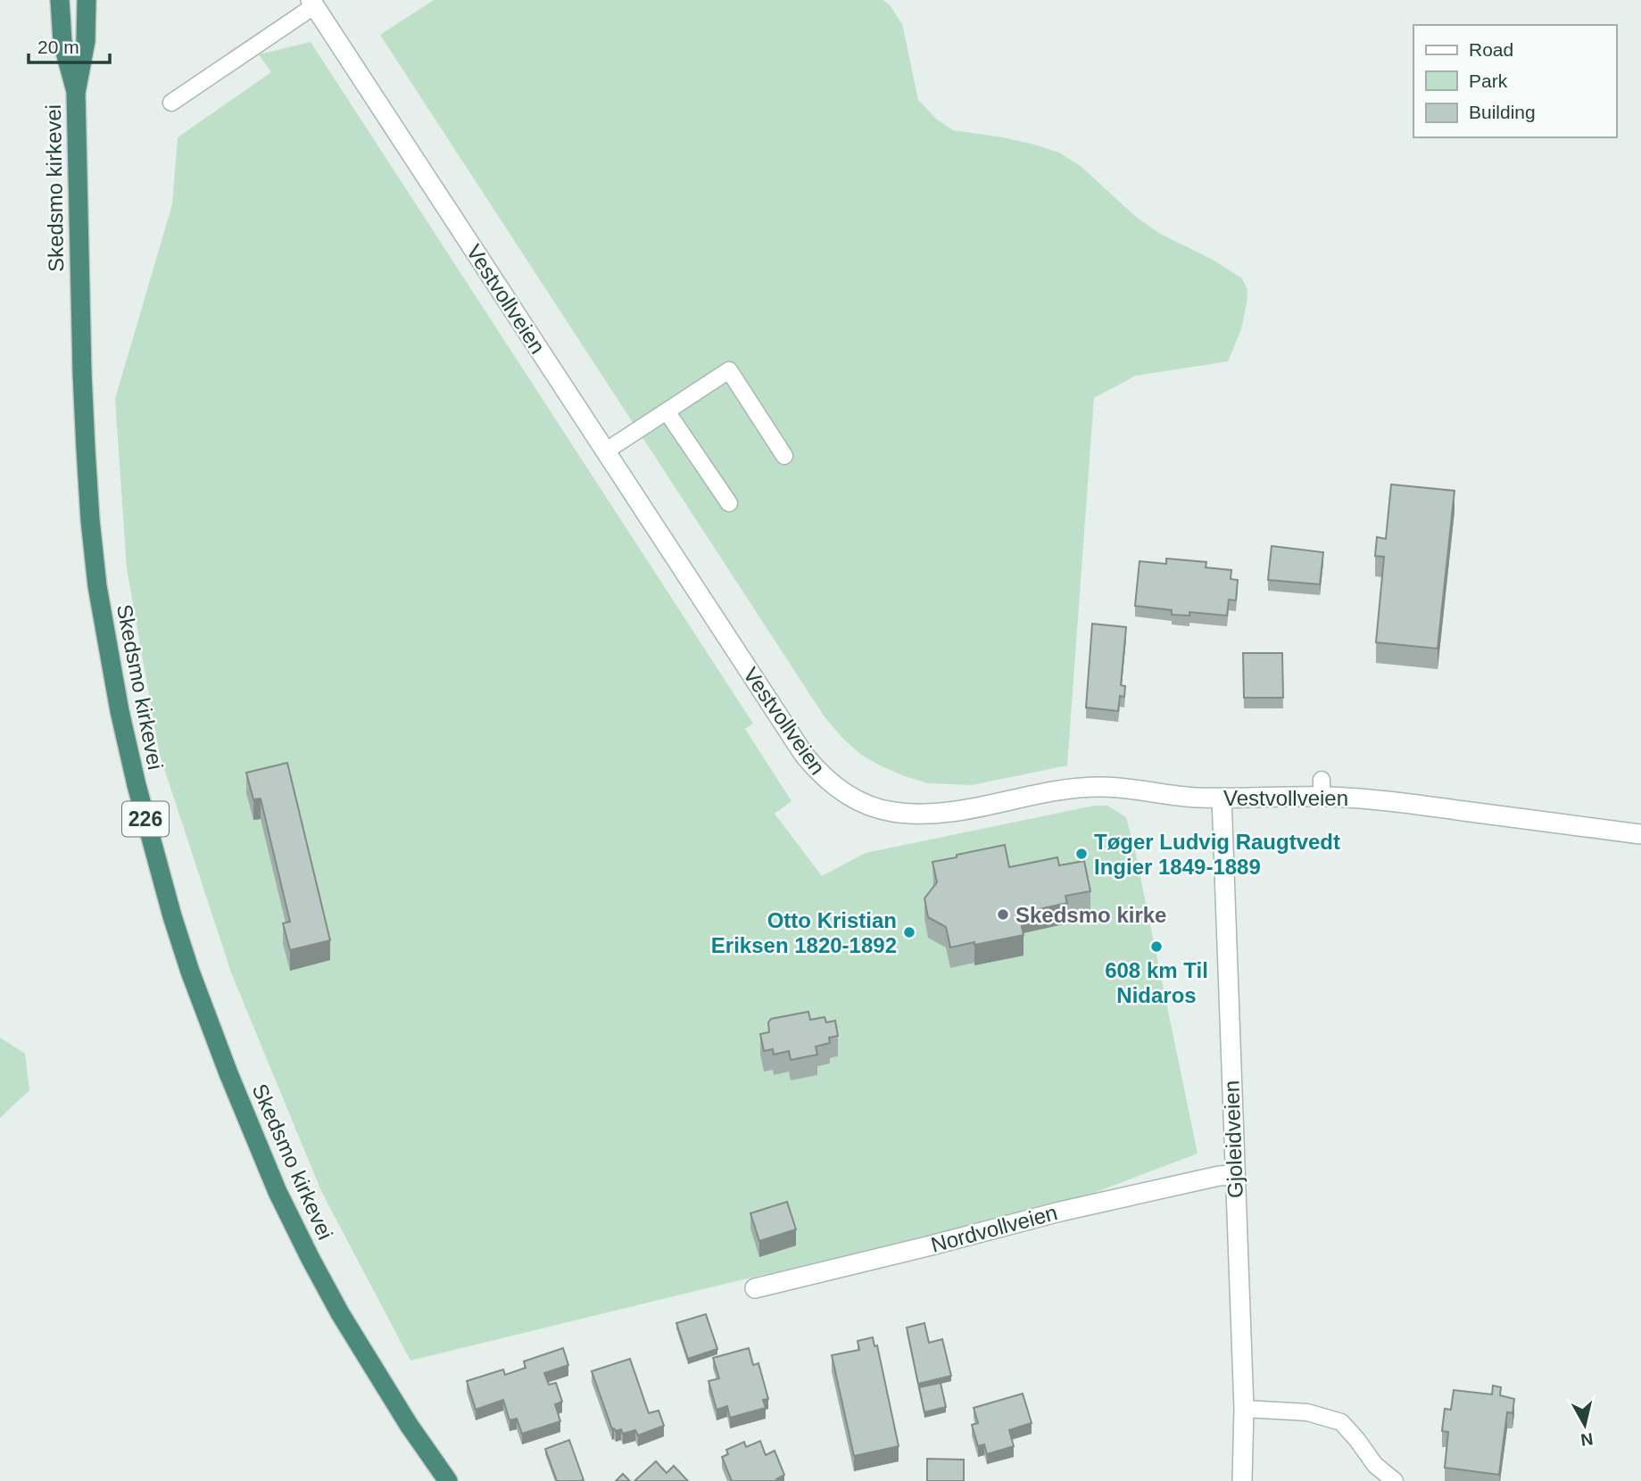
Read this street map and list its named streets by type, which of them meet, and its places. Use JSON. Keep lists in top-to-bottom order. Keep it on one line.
{"streets":{"highway":["Skedsmo kirkevei","226"],"street":["Vestvollveien","Gjoleidveien","Nordvollveien"]},"crossings":[["Vestvollveien","Gjoleidveien"],["Gjoleidveien","Nordvollveien"]],"places":["Tøger Ludvig Raugtvedt Ingier 1849-1889","Skedsmo kirke","Otto Kristian Eriksen 1820-1892","608 km Til Nidaros"],"legend":["Road","Park","Building"],"scale_bar":"20 m","north":"bottom"}
